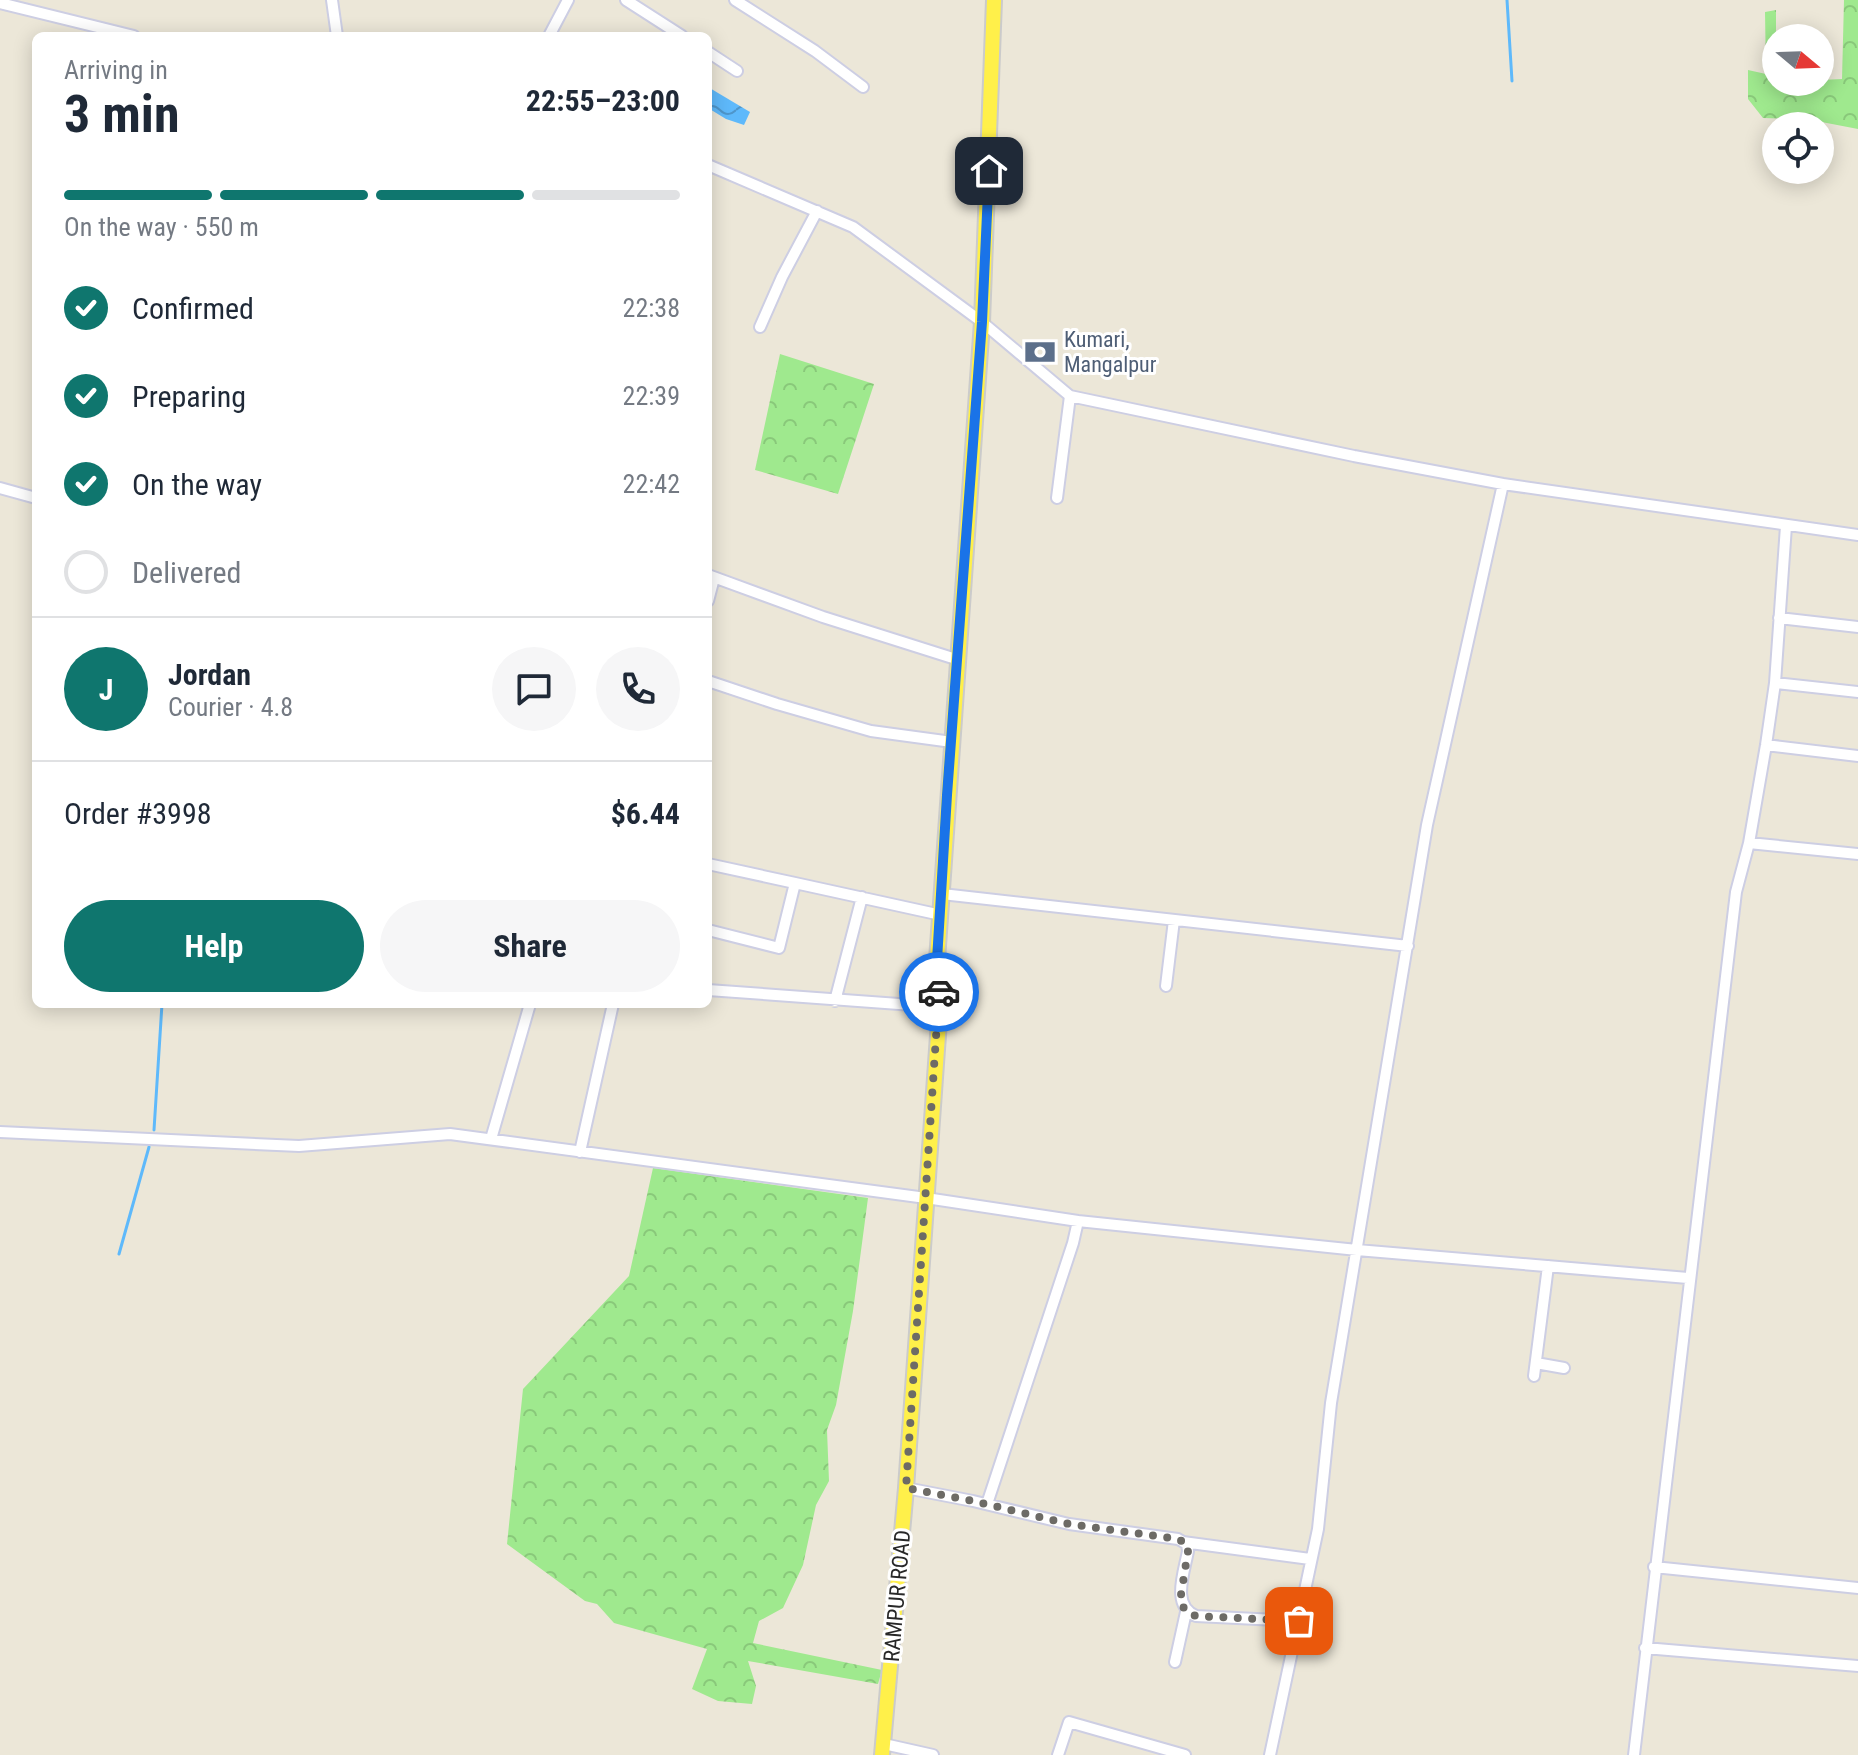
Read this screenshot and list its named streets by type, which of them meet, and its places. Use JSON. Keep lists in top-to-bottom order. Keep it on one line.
{"streets":{"main road":["RAMPUR ROAD"]},"places":{"bank":["Kumari, Mangalpur"]},"north":"right","page":{"heading":["3 min","Arriving in","22:55–23:00"],"panel":["Jordan","Courier · 4.8","Order #3998","$6.44"],"bar":"On the way · 550 m","list":[["Confirmed","22:38"],["Preparing","22:39"],["On the way","22:42"],"Delivered"],"round":"J","buttons":["Help","Share"]}}
